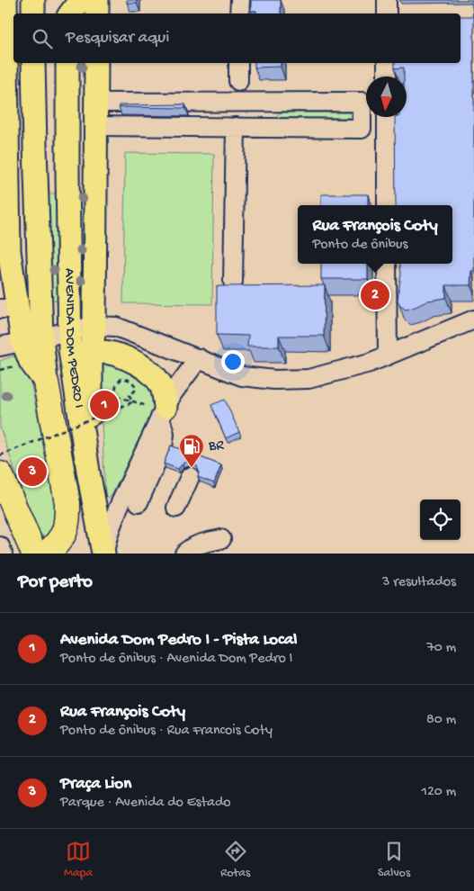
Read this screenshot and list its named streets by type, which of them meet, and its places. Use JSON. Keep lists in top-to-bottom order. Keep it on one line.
{"streets":{"main road":["AVENIDA DOM PEDRO I"]},"places":{"fuel station":["BR"]},"north":"bottom","page":{"search":"Pesquisar aqui","popup":["Rua François Coty","Ponto de ônibus"],"pins":["2","1","3"],"heading":["Por perto","3 resultados"],"list":[{"mark":"1","name":"Avenida Dom Pedro I - Pista Local","note":"Ponto de ônibus · Avenida Dom Pedro I","value":"70 m"},{"mark":"2","name":"Rua François Coty","note":"Ponto de ônibus · Rua Francois Coty","value":"80 m"},{"mark":"3","name":"Praça Lion","note":"Parque · Avenida do Estado","value":"120 m"}],"nav":["Mapa","Rotas","Salvos"]}}
